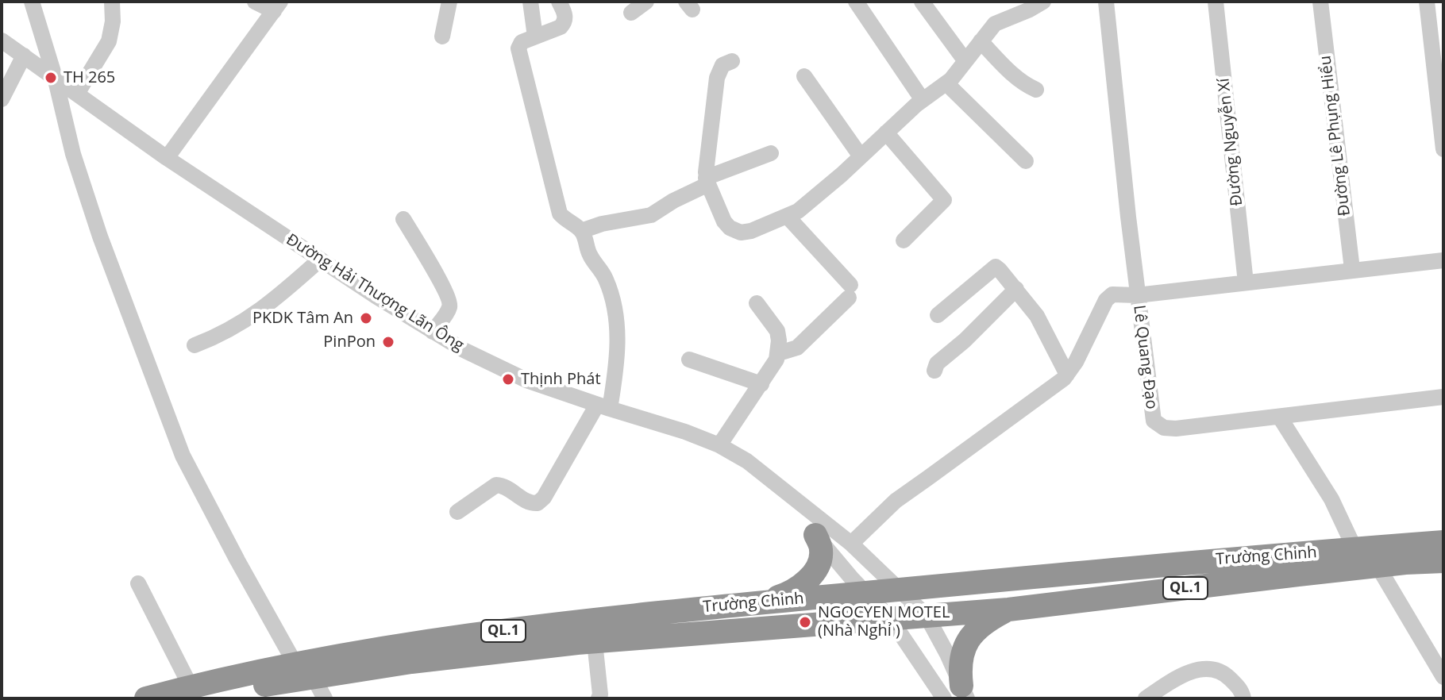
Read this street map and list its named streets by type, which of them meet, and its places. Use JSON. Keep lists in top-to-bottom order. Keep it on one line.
{"streets":{"highway":["Trường Chinh","QL.1"],"street":["Đường Lê Phụng Hiểu","Đường Nguyễn Xí","Đường Hải Thượng Lãn Ông","Lê Quang Đạo"]},"crossings":[["Đường Hải Thượng Lãn Ông","Trường Chinh"]],"places":["TH 265","PKDK Tâm An","PinPon","Thịnh Phát","NGOCYEN MOTEL (Nhà Nghỉ )"]}
